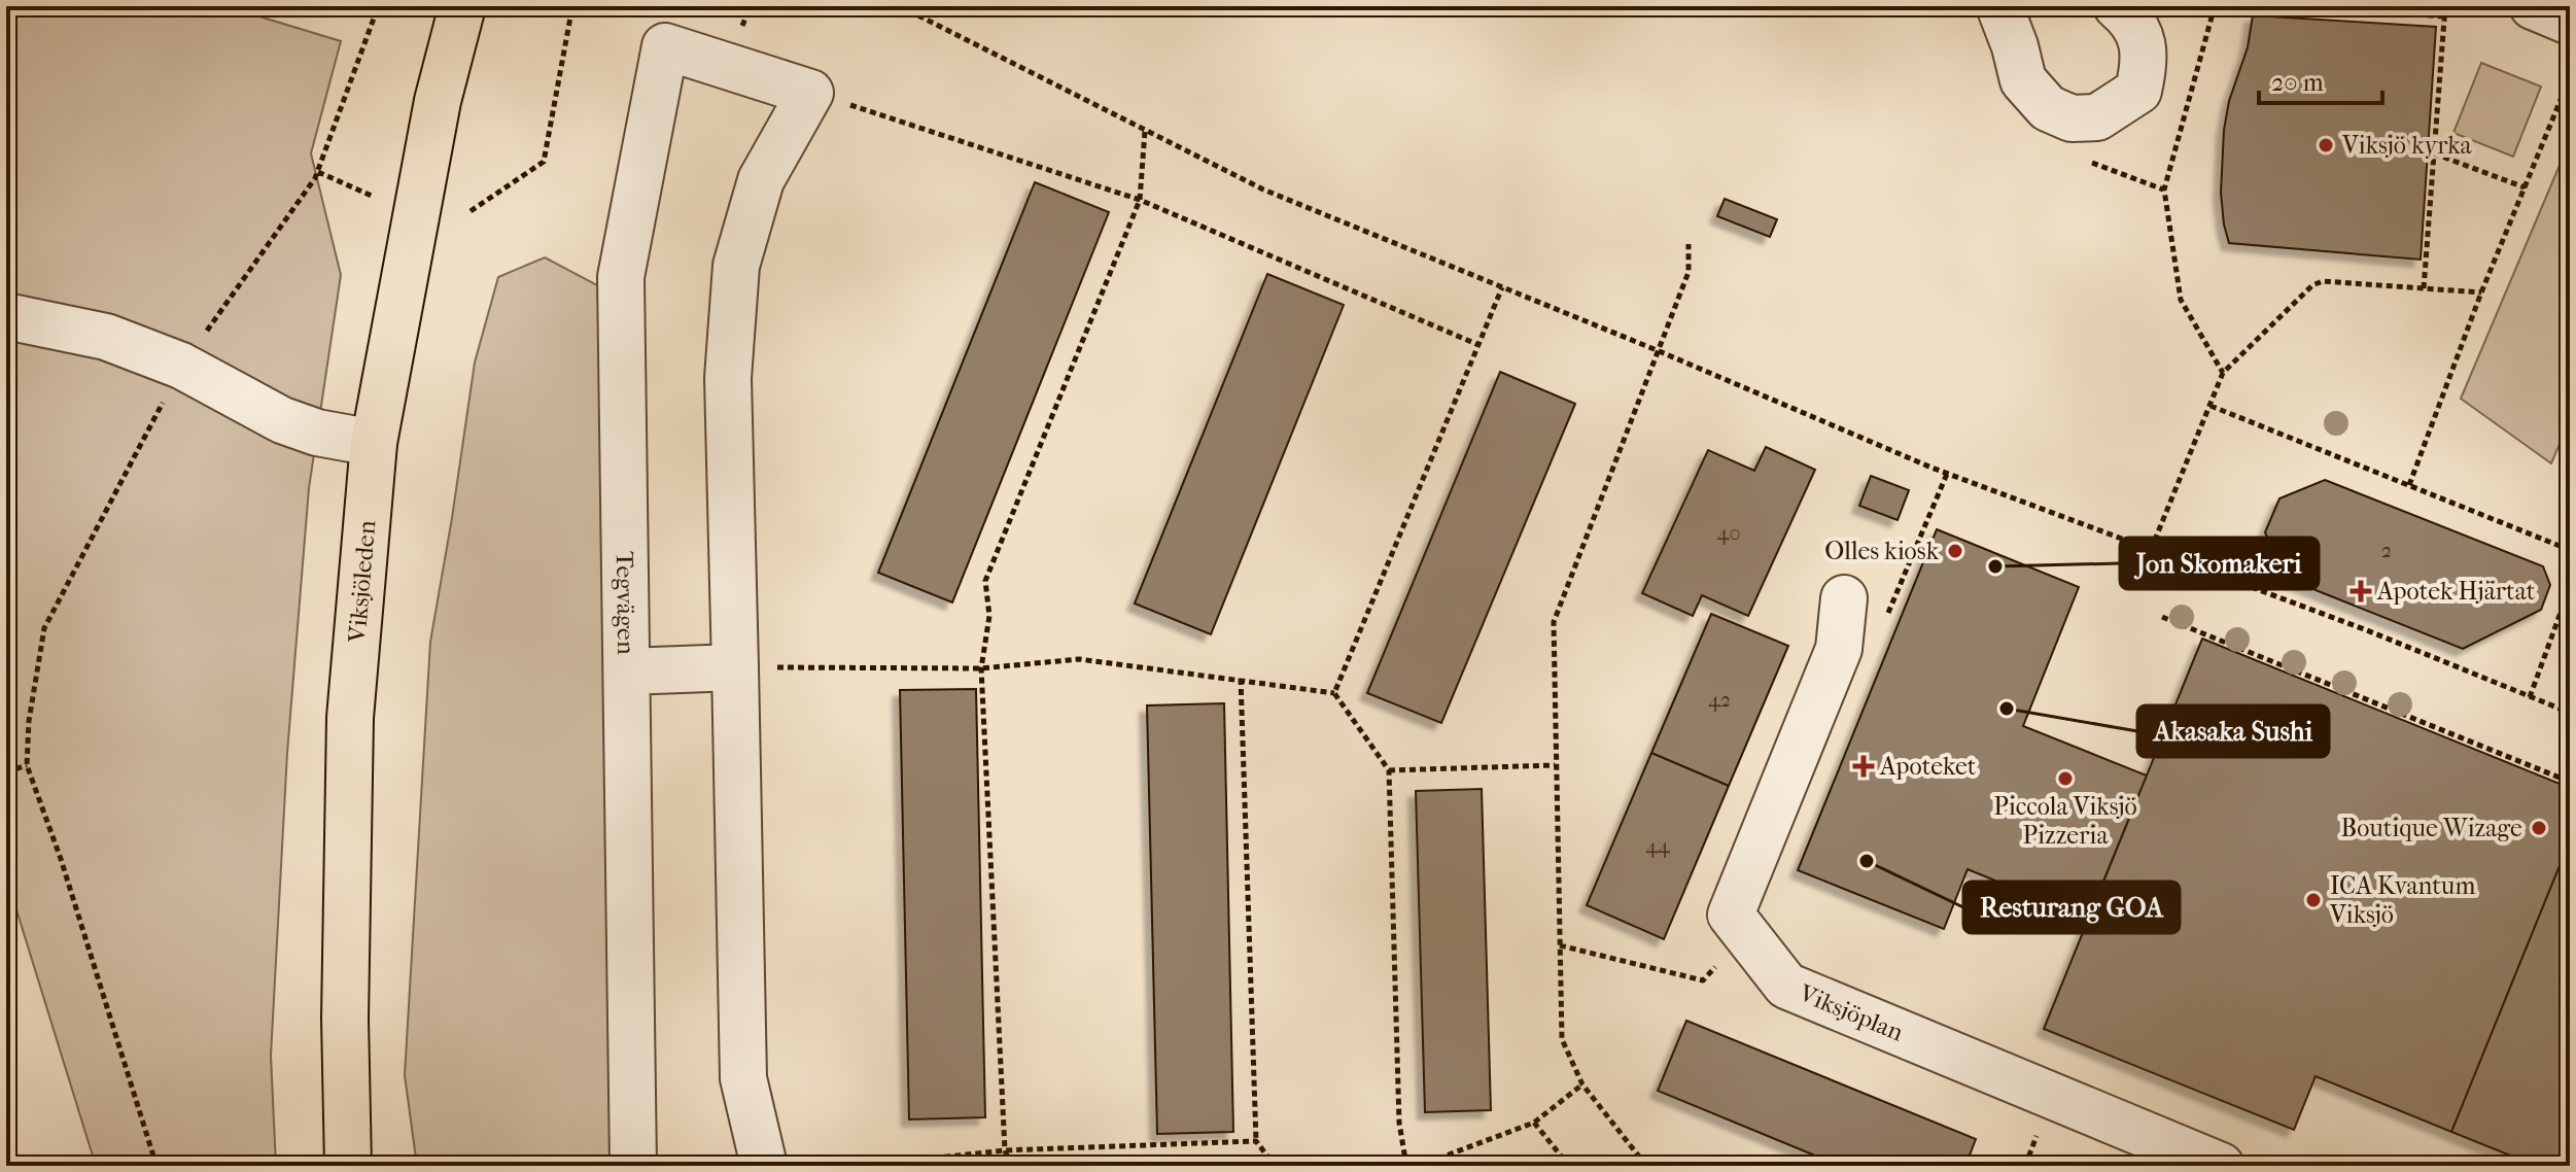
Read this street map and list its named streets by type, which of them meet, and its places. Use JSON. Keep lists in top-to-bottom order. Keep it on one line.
{"streets":{"main road":["Viksjöleden"],"street":["Tegvägen","Viksjöplan"]},"places":{"other":["Viksjö kyrka","Olles kiosk","Jon Skomakeri","Akasaka Sushi","Piccola Viksjö Pizzeria","Boutique Wizage","Resturang GOA","ICA Kvantum Viksjö"],"health":["Apotek Hjärtat","Apoteket"]},"house_numbers":["40","2","42","44"],"scale_bar":"20 m"}
